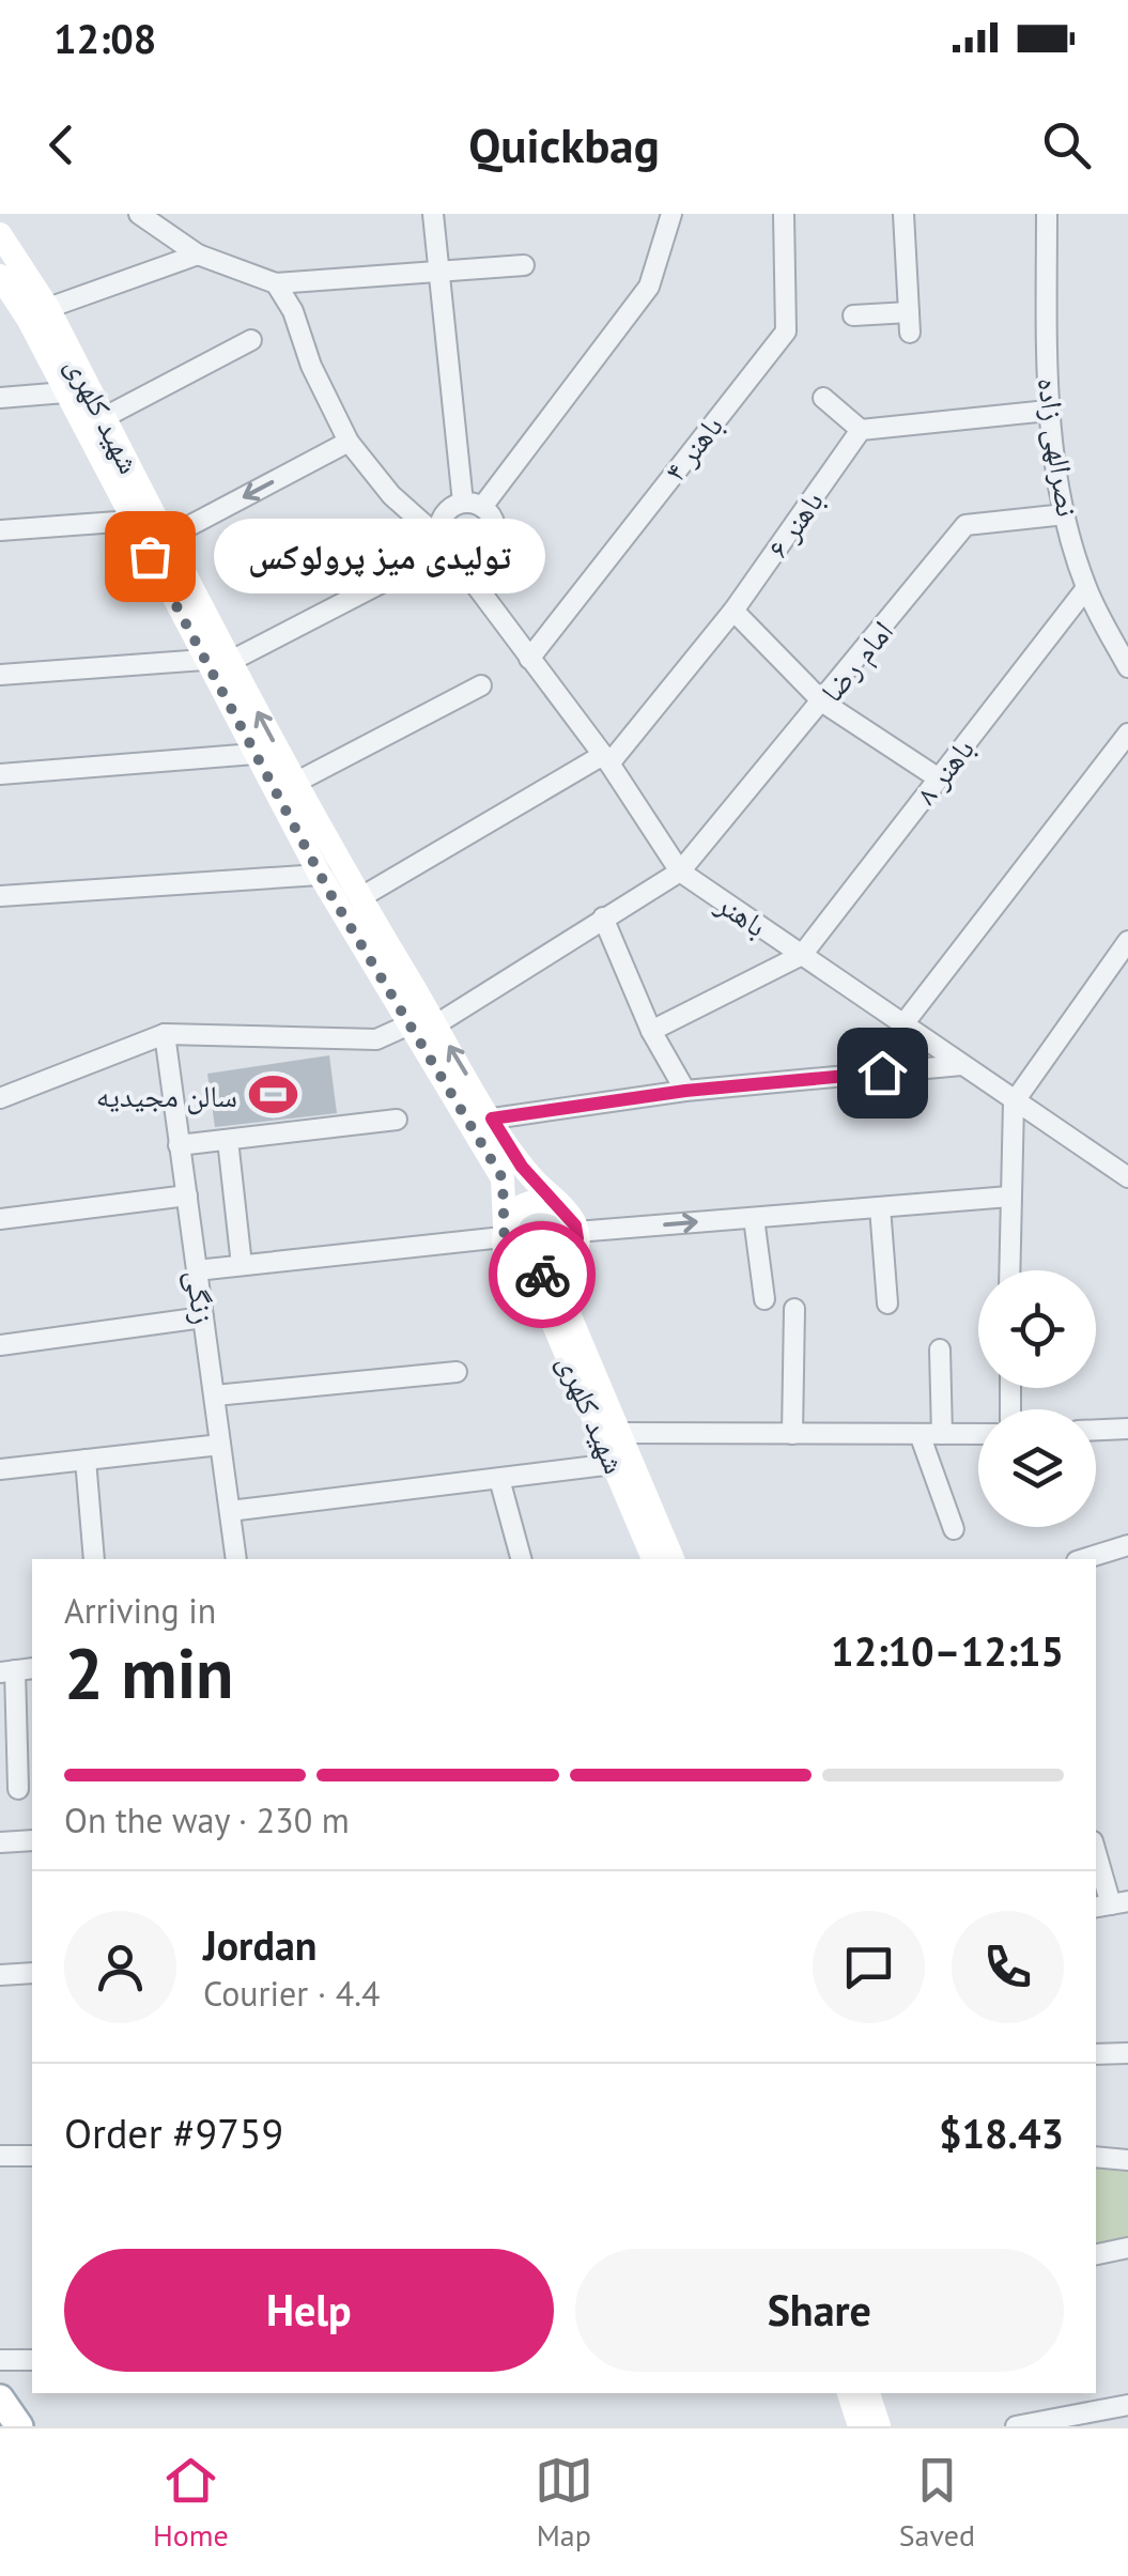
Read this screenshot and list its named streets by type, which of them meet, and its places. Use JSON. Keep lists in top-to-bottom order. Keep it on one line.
{"streets":{"main road":["شهید کلهری"],"street":["نصرالهی زاده","باهنر ۴","باهنر ۶","امام رضا","باهنر ۸","باهنر","زنگی"]},"crossings":[["شهید کلهری","امام رضا"],["نصرالهی زاده","امام رضا"],["نصرالهی زاده","باهنر ۸"],["باهنر ۴","باهنر"],["باهنر ۶","باهنر"],["امام رضا","باهنر"],["باهنر ۸","باهنر"]],"places":{"other":["تولیدی میز پرولوکس"],"sports":["سالن مجیدیه"]},"page":{"status":"12:08","header":"Quickbag","bubble":"تولیدی میز پرولوکس","heading":["2 min","Arriving in","12:10–12:15"],"panel":["Jordan","Courier · 4.4","Order #9759","$18.43"],"bar":"On the way · 230 m","buttons":["Help","Share"],"tabs":["Home","Map","Saved"]}}
